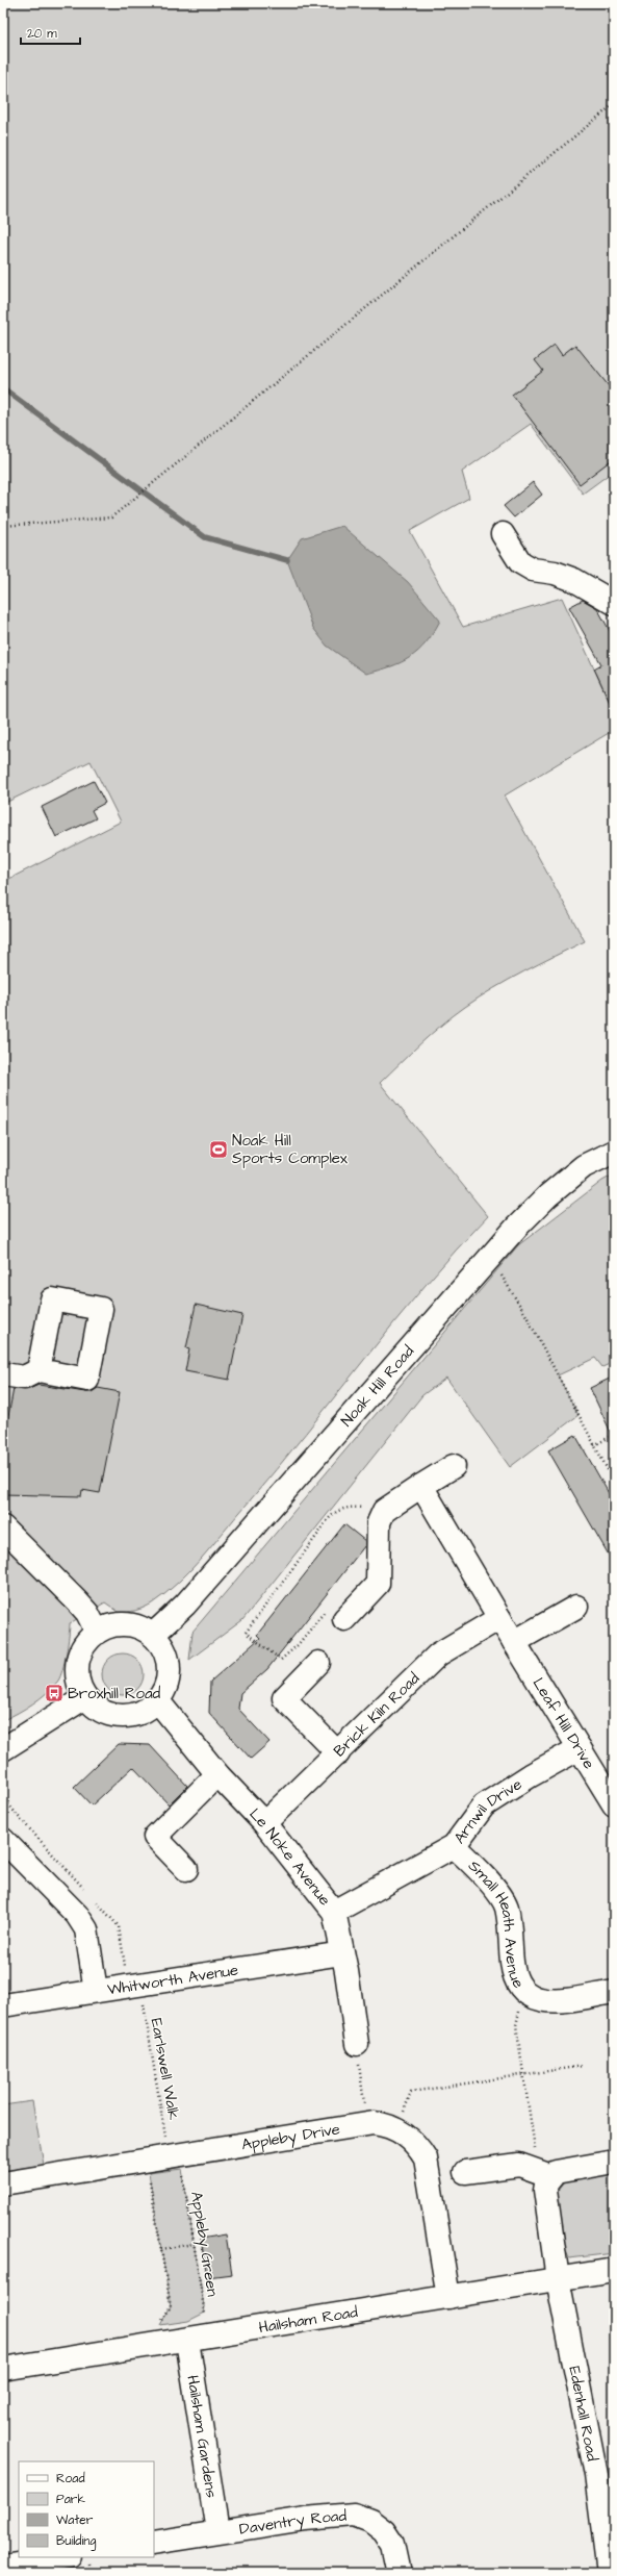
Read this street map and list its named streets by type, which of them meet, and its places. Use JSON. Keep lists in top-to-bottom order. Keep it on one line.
{"streets":{"street":["Noak Hill Road","Brick Kiln Road","Leaf Hill Drive","Arnwil Drive","Le Noke Avenue","Small Heath Avenue","Whitworth Avenue","Appleby Drive","Hailsham Road","Edenhall Road","Hailsham Gardens","Daventry Road"],"path":["Earlswell Walk","Appleby Green"]},"crossings":[["Noak Hill Road","Le Noke Avenue"],["Brick Kiln Road","Leaf Hill Drive"],["Brick Kiln Road","Le Noke Avenue"],["Leaf Hill Drive","Arnwil Drive"],["Arnwil Drive","Le Noke Avenue"],["Arnwil Drive","Small Heath Avenue"],["Le Noke Avenue","Whitworth Avenue"],["Whitworth Avenue","Earlswell Walk"],["Earlswell Walk","Appleby Drive"],["Earlswell Walk","Appleby Green"],["Appleby Drive","Appleby Green"],["Appleby Drive","Hailsham Road"],["Appleby Green","Hailsham Road"],["Appleby Green","Hailsham Gardens"],["Hailsham Road","Edenhall Road"],["Hailsham Road","Hailsham Gardens"],["Hailsham Gardens","Daventry Road"]],"places":{"sports":["Noak Hill Sports Complex"],"bus stop":["Broxhill Road"]},"legend":["Road","Park","Water","Building"],"scale_bar":"20 m"}
